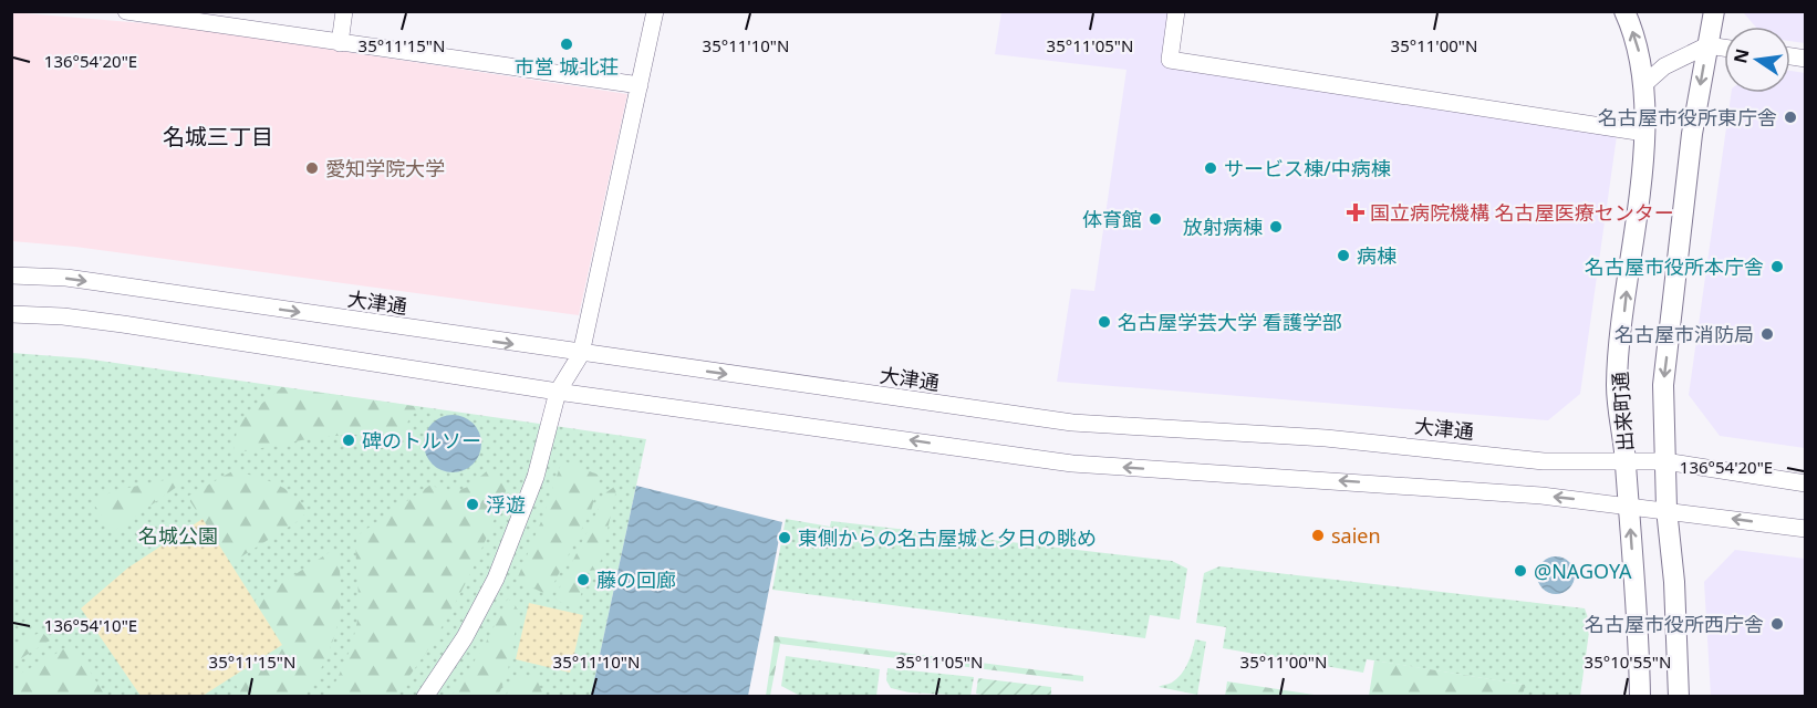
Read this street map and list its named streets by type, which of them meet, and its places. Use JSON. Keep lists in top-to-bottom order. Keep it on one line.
{"streets":{"main road":["出来町通"],"street":["大津通"]},"crossings":[["大津通","出来町通"]],"districts":["名城三丁目"],"parks":["名城公園"],"places":{"other":["市営 城北荘","名古屋市役所東庁舎","愛知学院大学","サービス棟/中病棟","体育館","放射病棟","病棟","名古屋市役所本庁舎","名古屋学芸大学 看護学部","名古屋市消防局","碑のトルソー","浮遊","saien","東側からの名古屋城と夕日の眺め","@NAGOYA","藤の回廊","名古屋市役所西庁舎"],"health":["国立病院機構 名古屋医療センター"]},"north":"left","coordinates":["35°11'15\"N","35°11'10\"N","35°11'05\"N","35°11'00\"N","136°54'20\"E","136°54'10\"E","35°10'55\"N"]}
